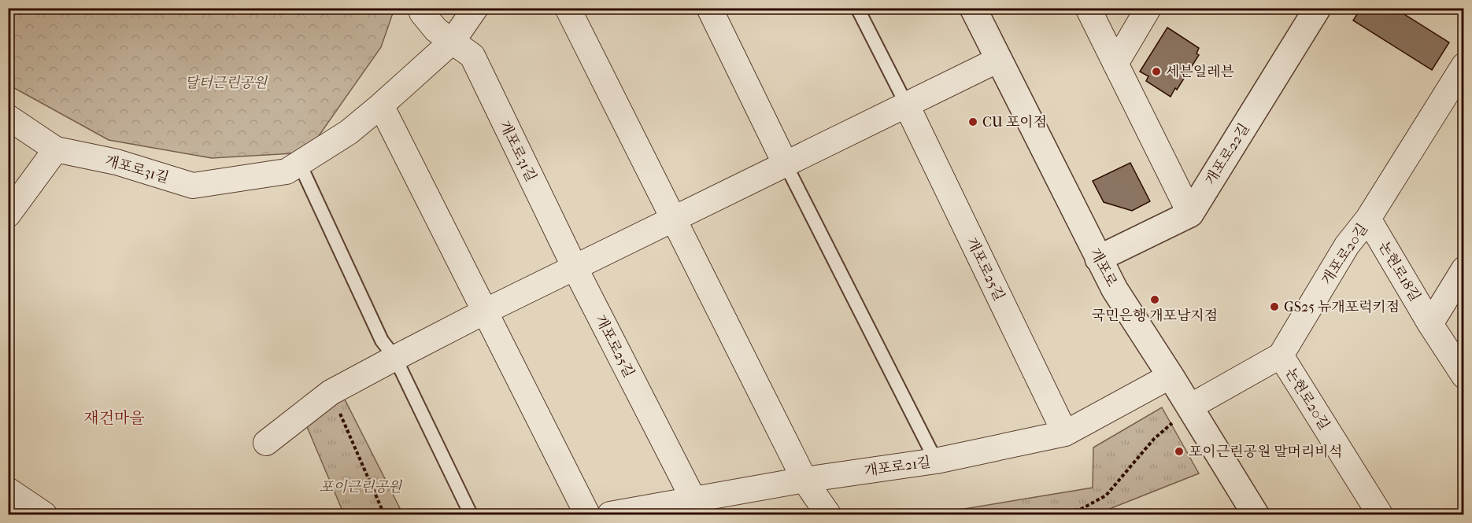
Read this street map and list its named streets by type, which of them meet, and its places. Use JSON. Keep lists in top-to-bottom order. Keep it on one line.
{"streets":{"street":["개포로31길","개포로22길","개포로20길","개포로","개포로25길","논현로18길","논현로20길","개포로21길"]},"crossings":[["개포로31길","개포로25길"],["개포로20길","개포로"],["개포로20길","논현로18길"],["개포로20길","논현로20길"],["개포로","개포로21길"],["개포로25길","개포로21길"]],"districts":["재건마을"],"parks":["달터근린공원","포이근린공원"],"places":["세븐일레븐","CU 포이점","국민은행 개포남지점","GS25 뉴개포럭키점","포이근린공원 말머리비석"]}
